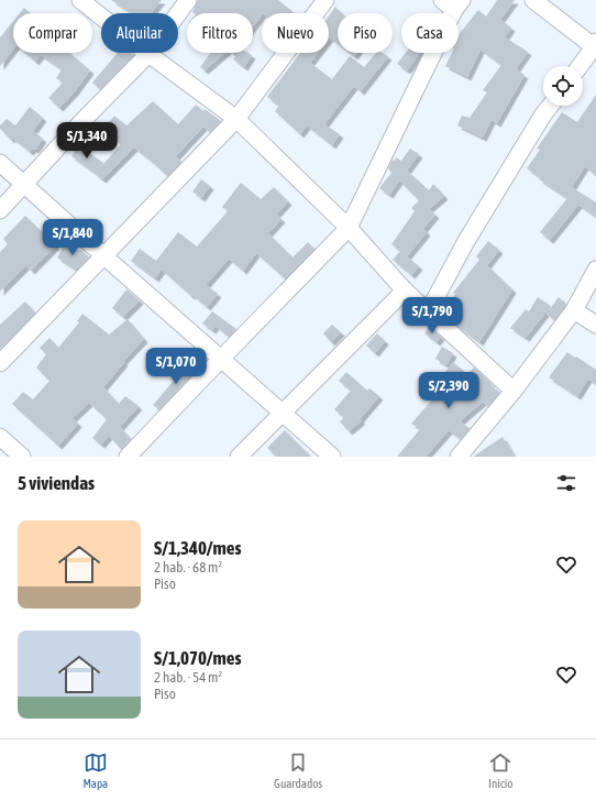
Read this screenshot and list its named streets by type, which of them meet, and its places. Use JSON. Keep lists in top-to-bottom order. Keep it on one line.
{"page":{"chip":["Comprar","Alquilar","Filtros","Nuevo","Piso","Casa"],"price":["S/1,340","S/1,840","S/1,790","S/1,070","S/2,390"],"heading":"5 viviendas","list":[{"name":"S/1,340/mes","note":"2 hab. · 68 m² · Piso"},{"name":"S/1,070/mes","note":"2 hab. · 54 m² · Piso"}],"tabs":["Mapa","Guardados","Inicio"]}}
